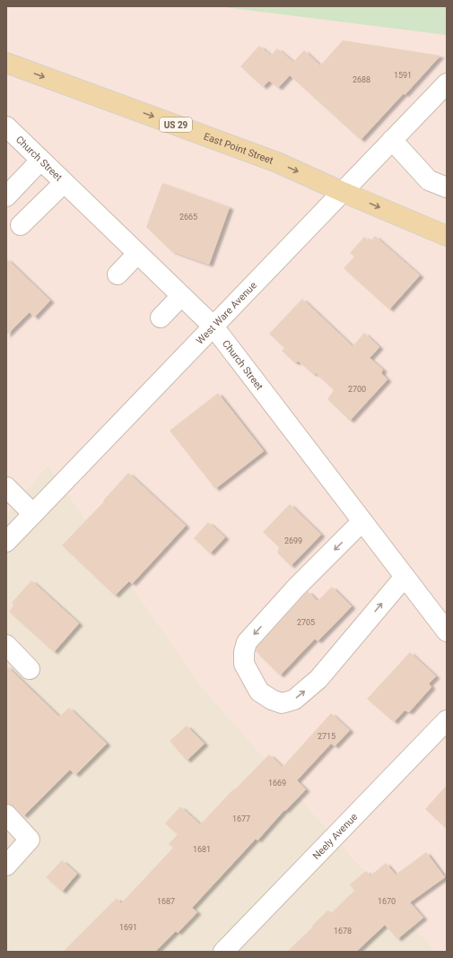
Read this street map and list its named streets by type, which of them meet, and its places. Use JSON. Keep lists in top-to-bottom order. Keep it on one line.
{"streets":{"main road":["US 29","East Point Street"],"street":["Church Street","West Ware Avenue","Neely Avenue"]},"crossings":[["East Point Street","West Ware Avenue"],["Church Street","West Ware Avenue"]],"one_way":["East Point Street"],"house_numbers":["1591","2688","2665","2700","2699","2705","2715","1669","1677","1681","1687","1670","1691","1678"]}
